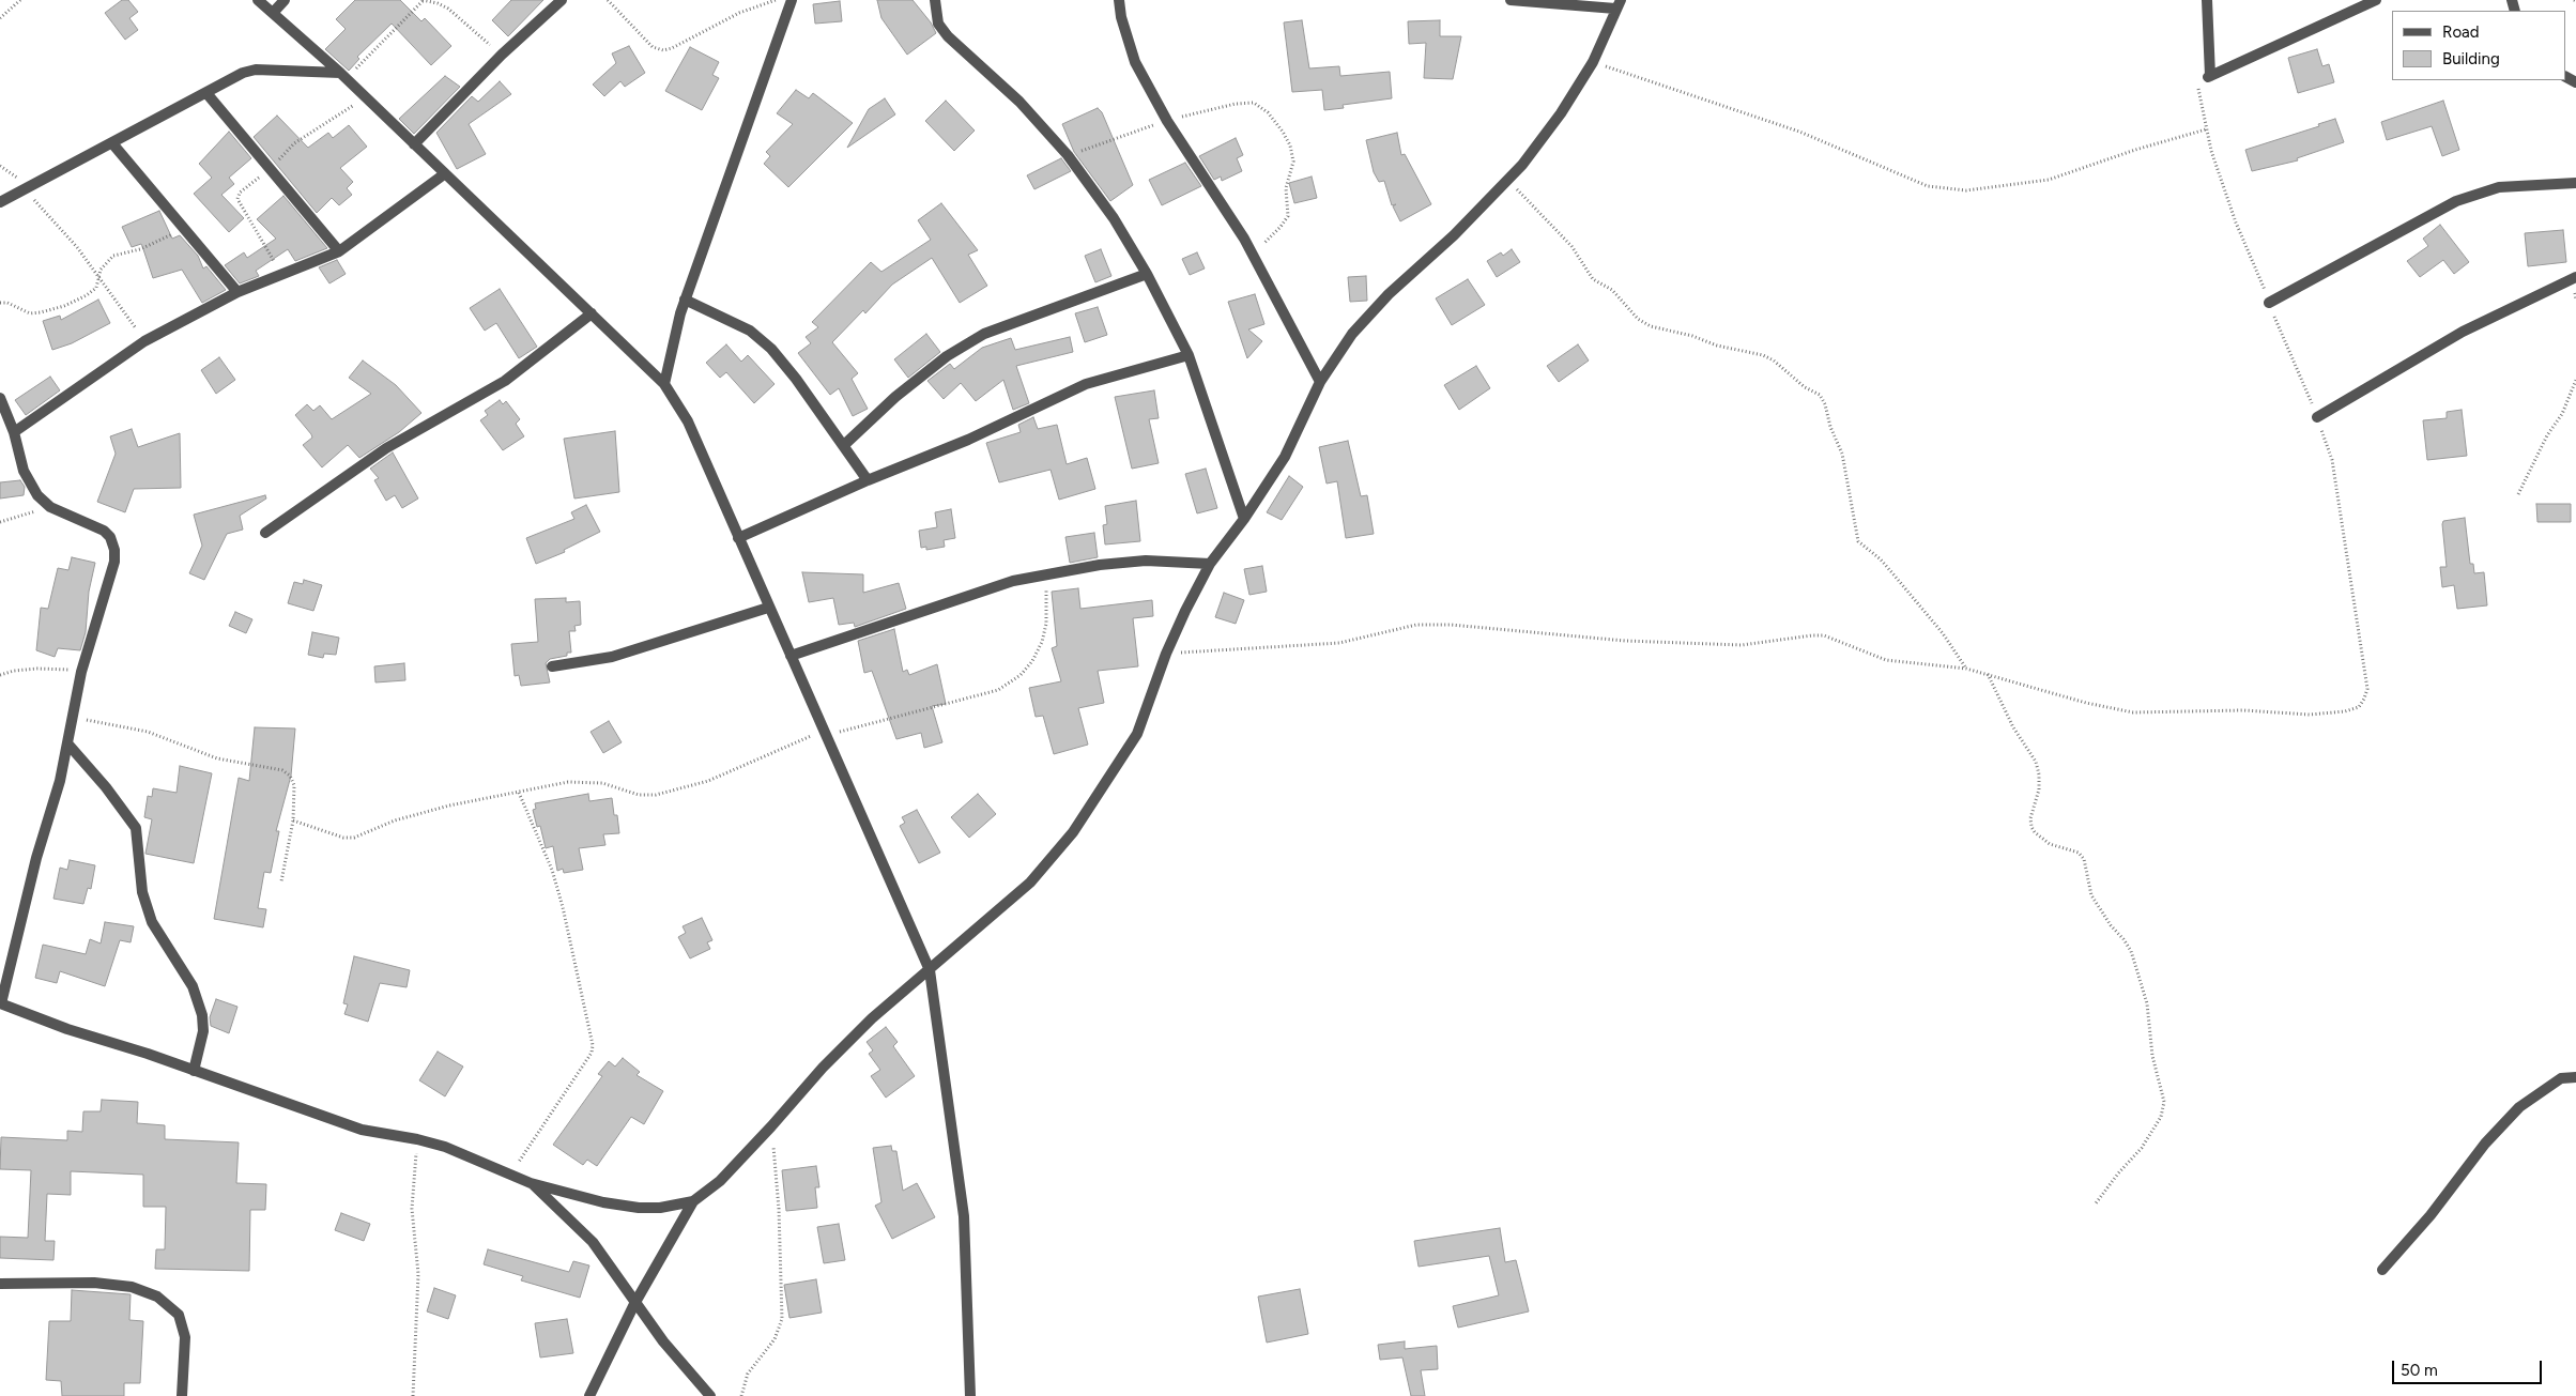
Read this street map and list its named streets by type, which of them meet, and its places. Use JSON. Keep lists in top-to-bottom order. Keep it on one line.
{"legend":["Road","Building"],"scale_bar":"50 m"}
